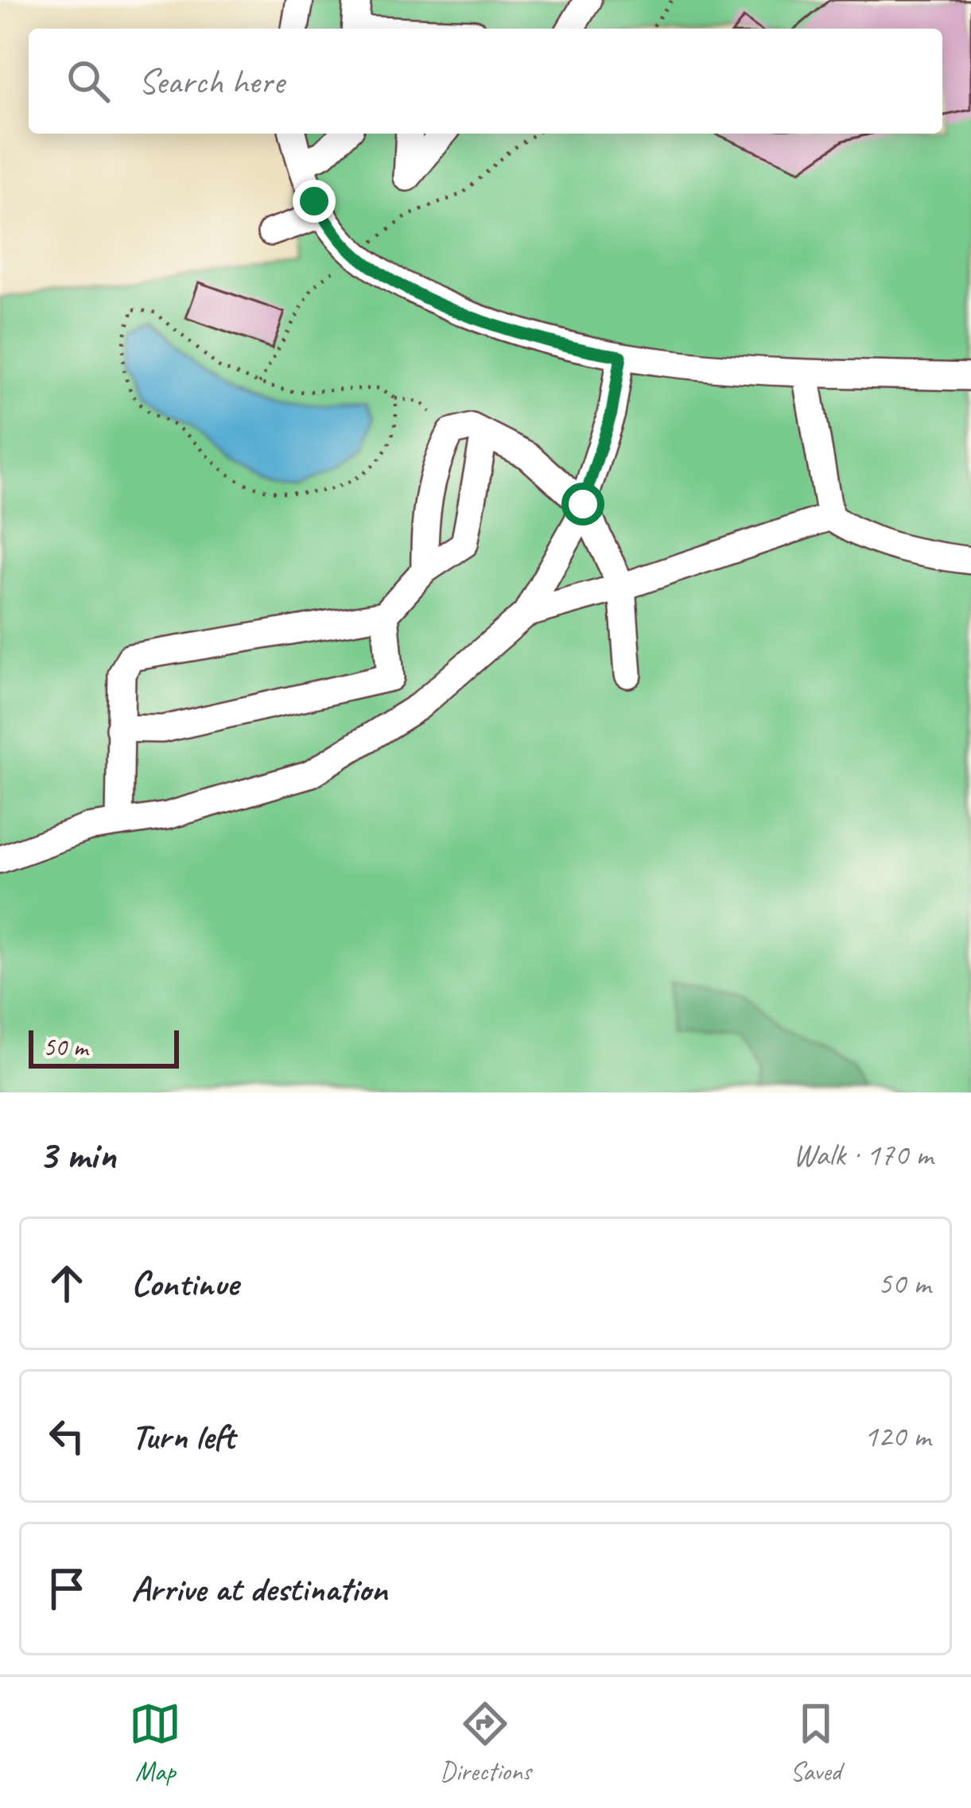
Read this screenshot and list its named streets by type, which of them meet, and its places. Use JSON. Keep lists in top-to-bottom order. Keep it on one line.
{"scale_bar":"50 m","page":{"search":"Search here","scale":"50 m","heading":["3 min","Walk · 170 m"],"list":[["Continue","50 m"],["Turn left","120 m"],"Arrive at destination"],"nav":["Map","Directions","Saved"]}}
